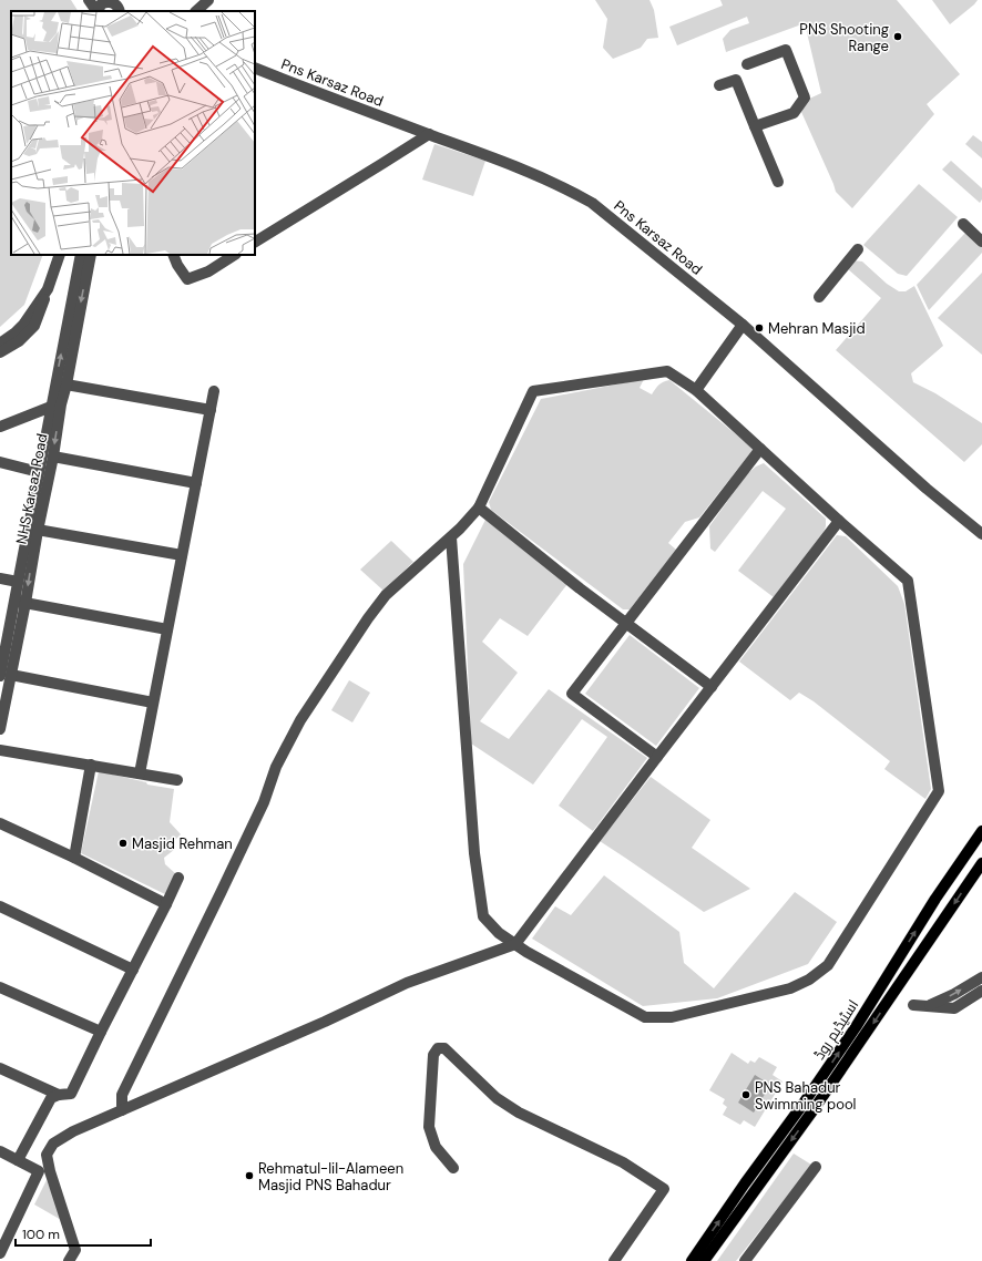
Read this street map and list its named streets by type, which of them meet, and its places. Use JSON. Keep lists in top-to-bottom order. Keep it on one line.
{"streets":{"main road":["اسٹیڈیم روڈ"],"street":["Pns Karsaz Road","NHS Karsaz Road"]},"places":["PNS Shooting Range","Mehran Masjid","Masjid Rehman","PNS Bahadur Swimming pool","Rehmatul-lil-Alameen Masjid PNS Bahadur"],"scale_bar":"100 m"}
